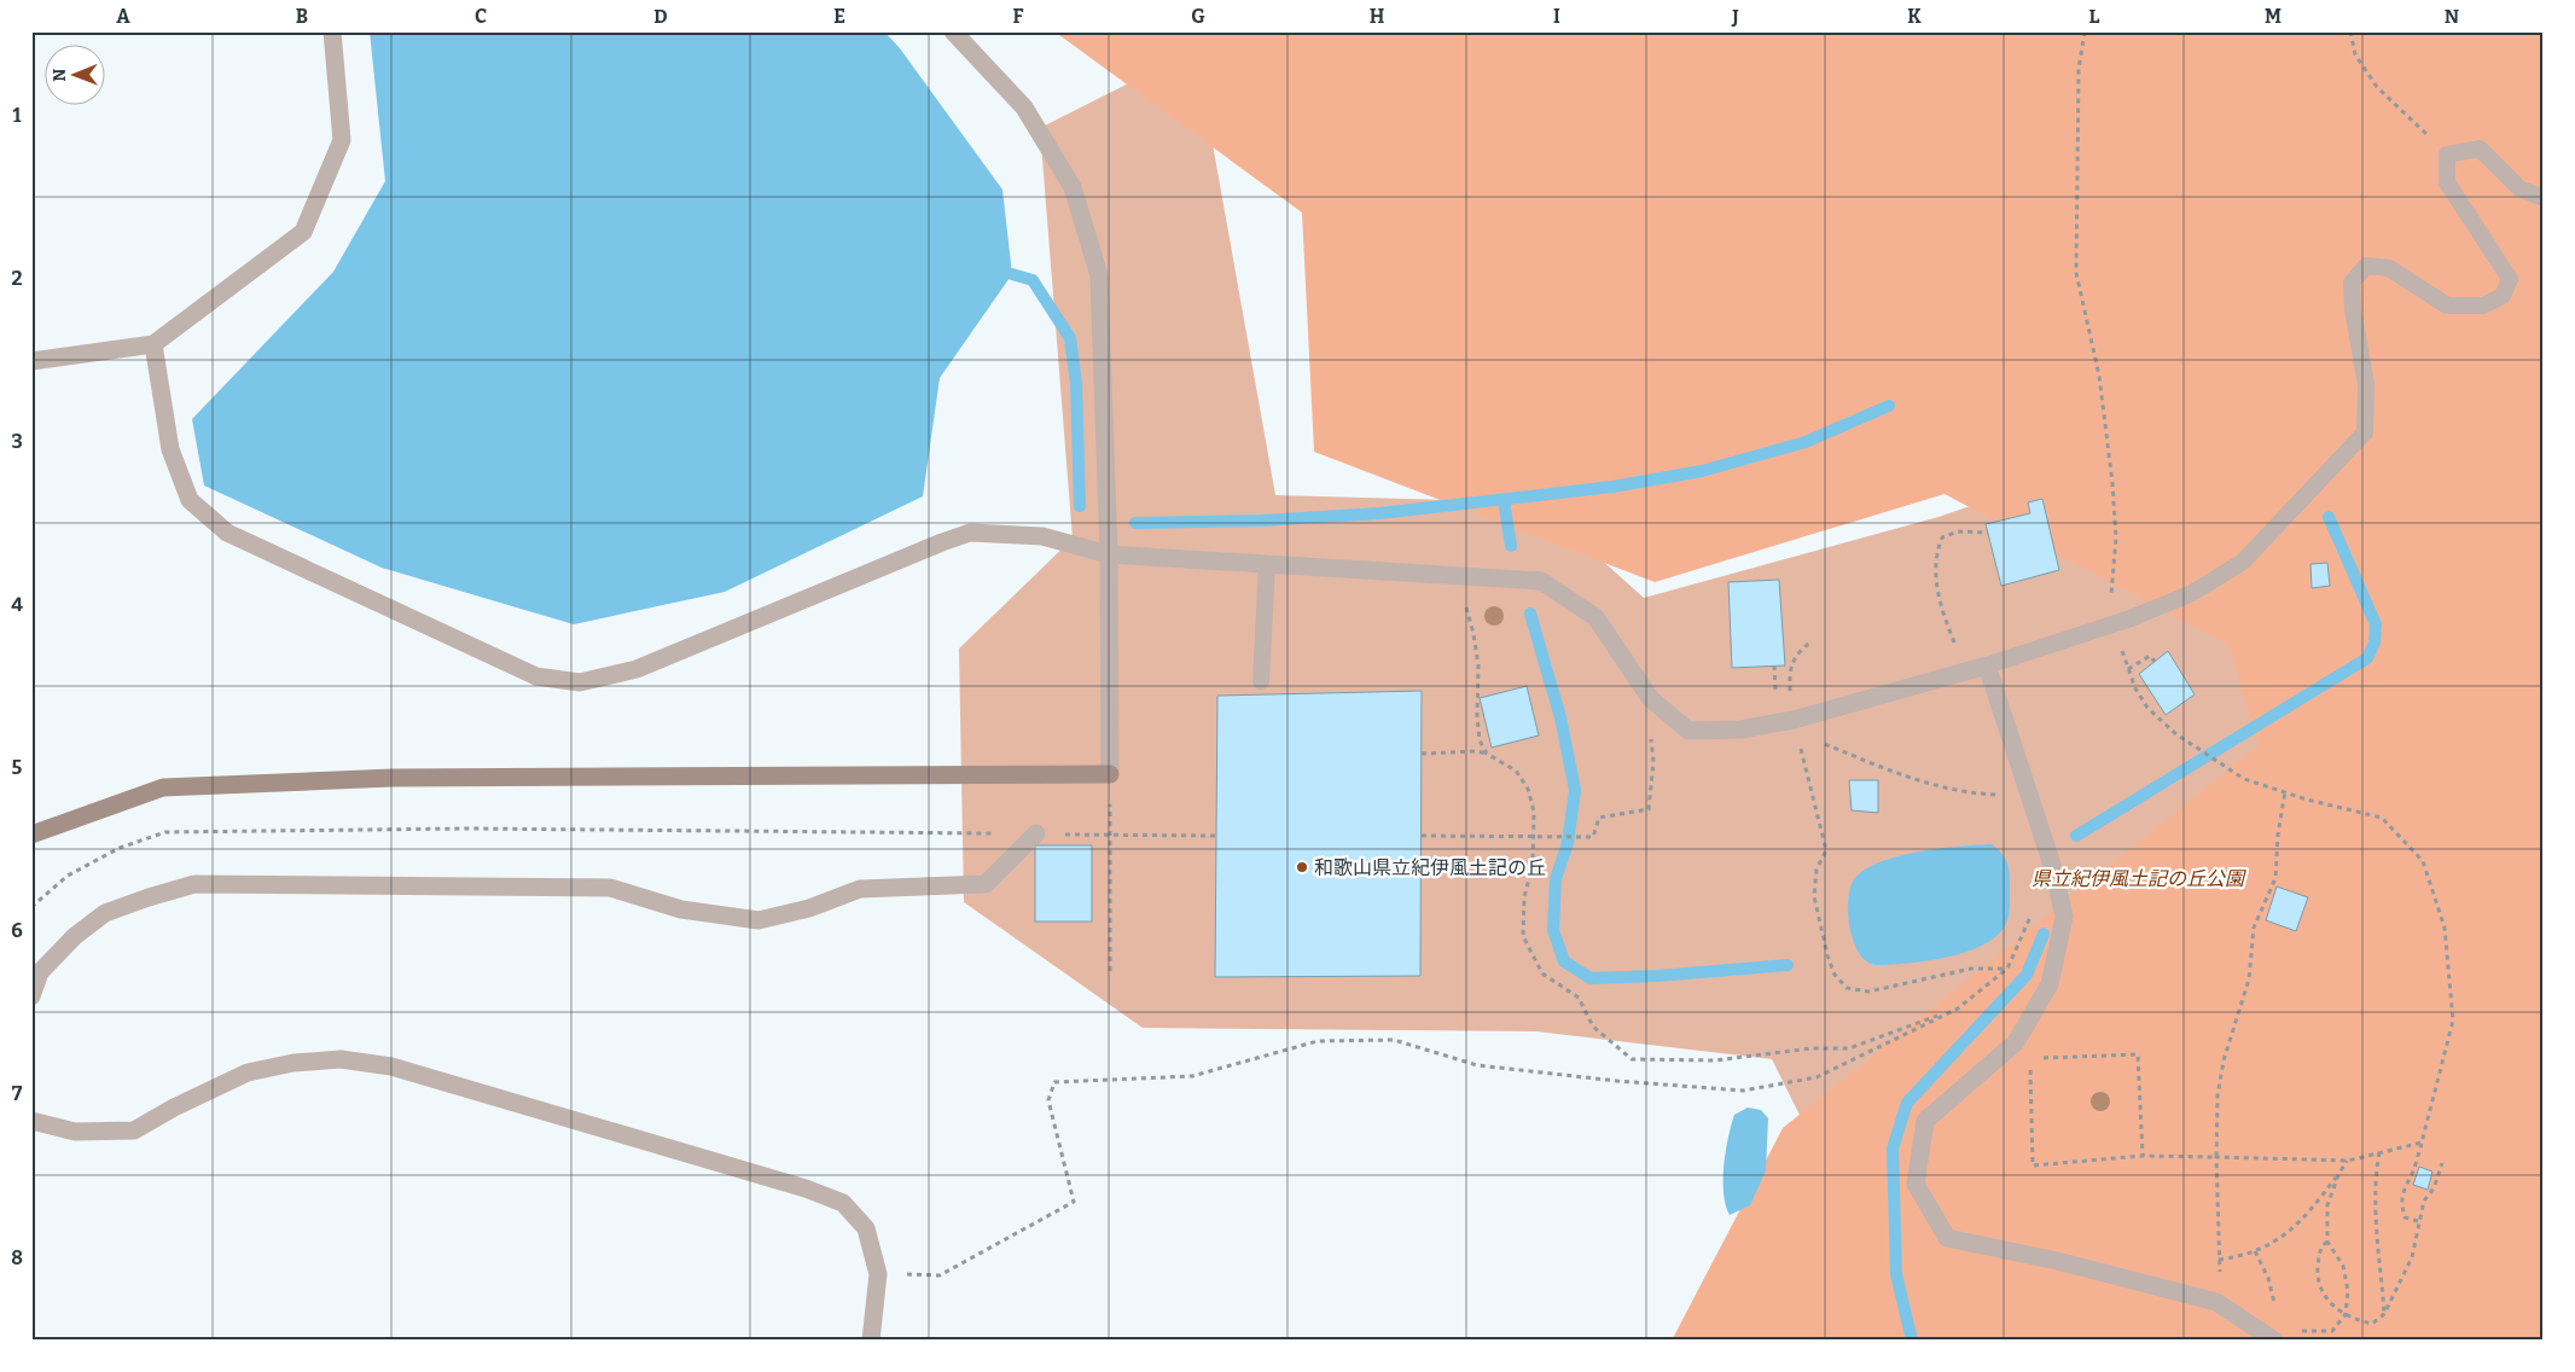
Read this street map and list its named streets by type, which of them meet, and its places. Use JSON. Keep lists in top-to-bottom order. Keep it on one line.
{"parks":["県立紀伊風土記の丘公園"],"places":["和歌山県立紀伊風土記の丘"],"north":"left","grid":{"columns":["A","B","C","D","E","F","G","H","I","J","K","L","M","N"],"rows":["1","2","3","4","5","6","7","8"]}}
